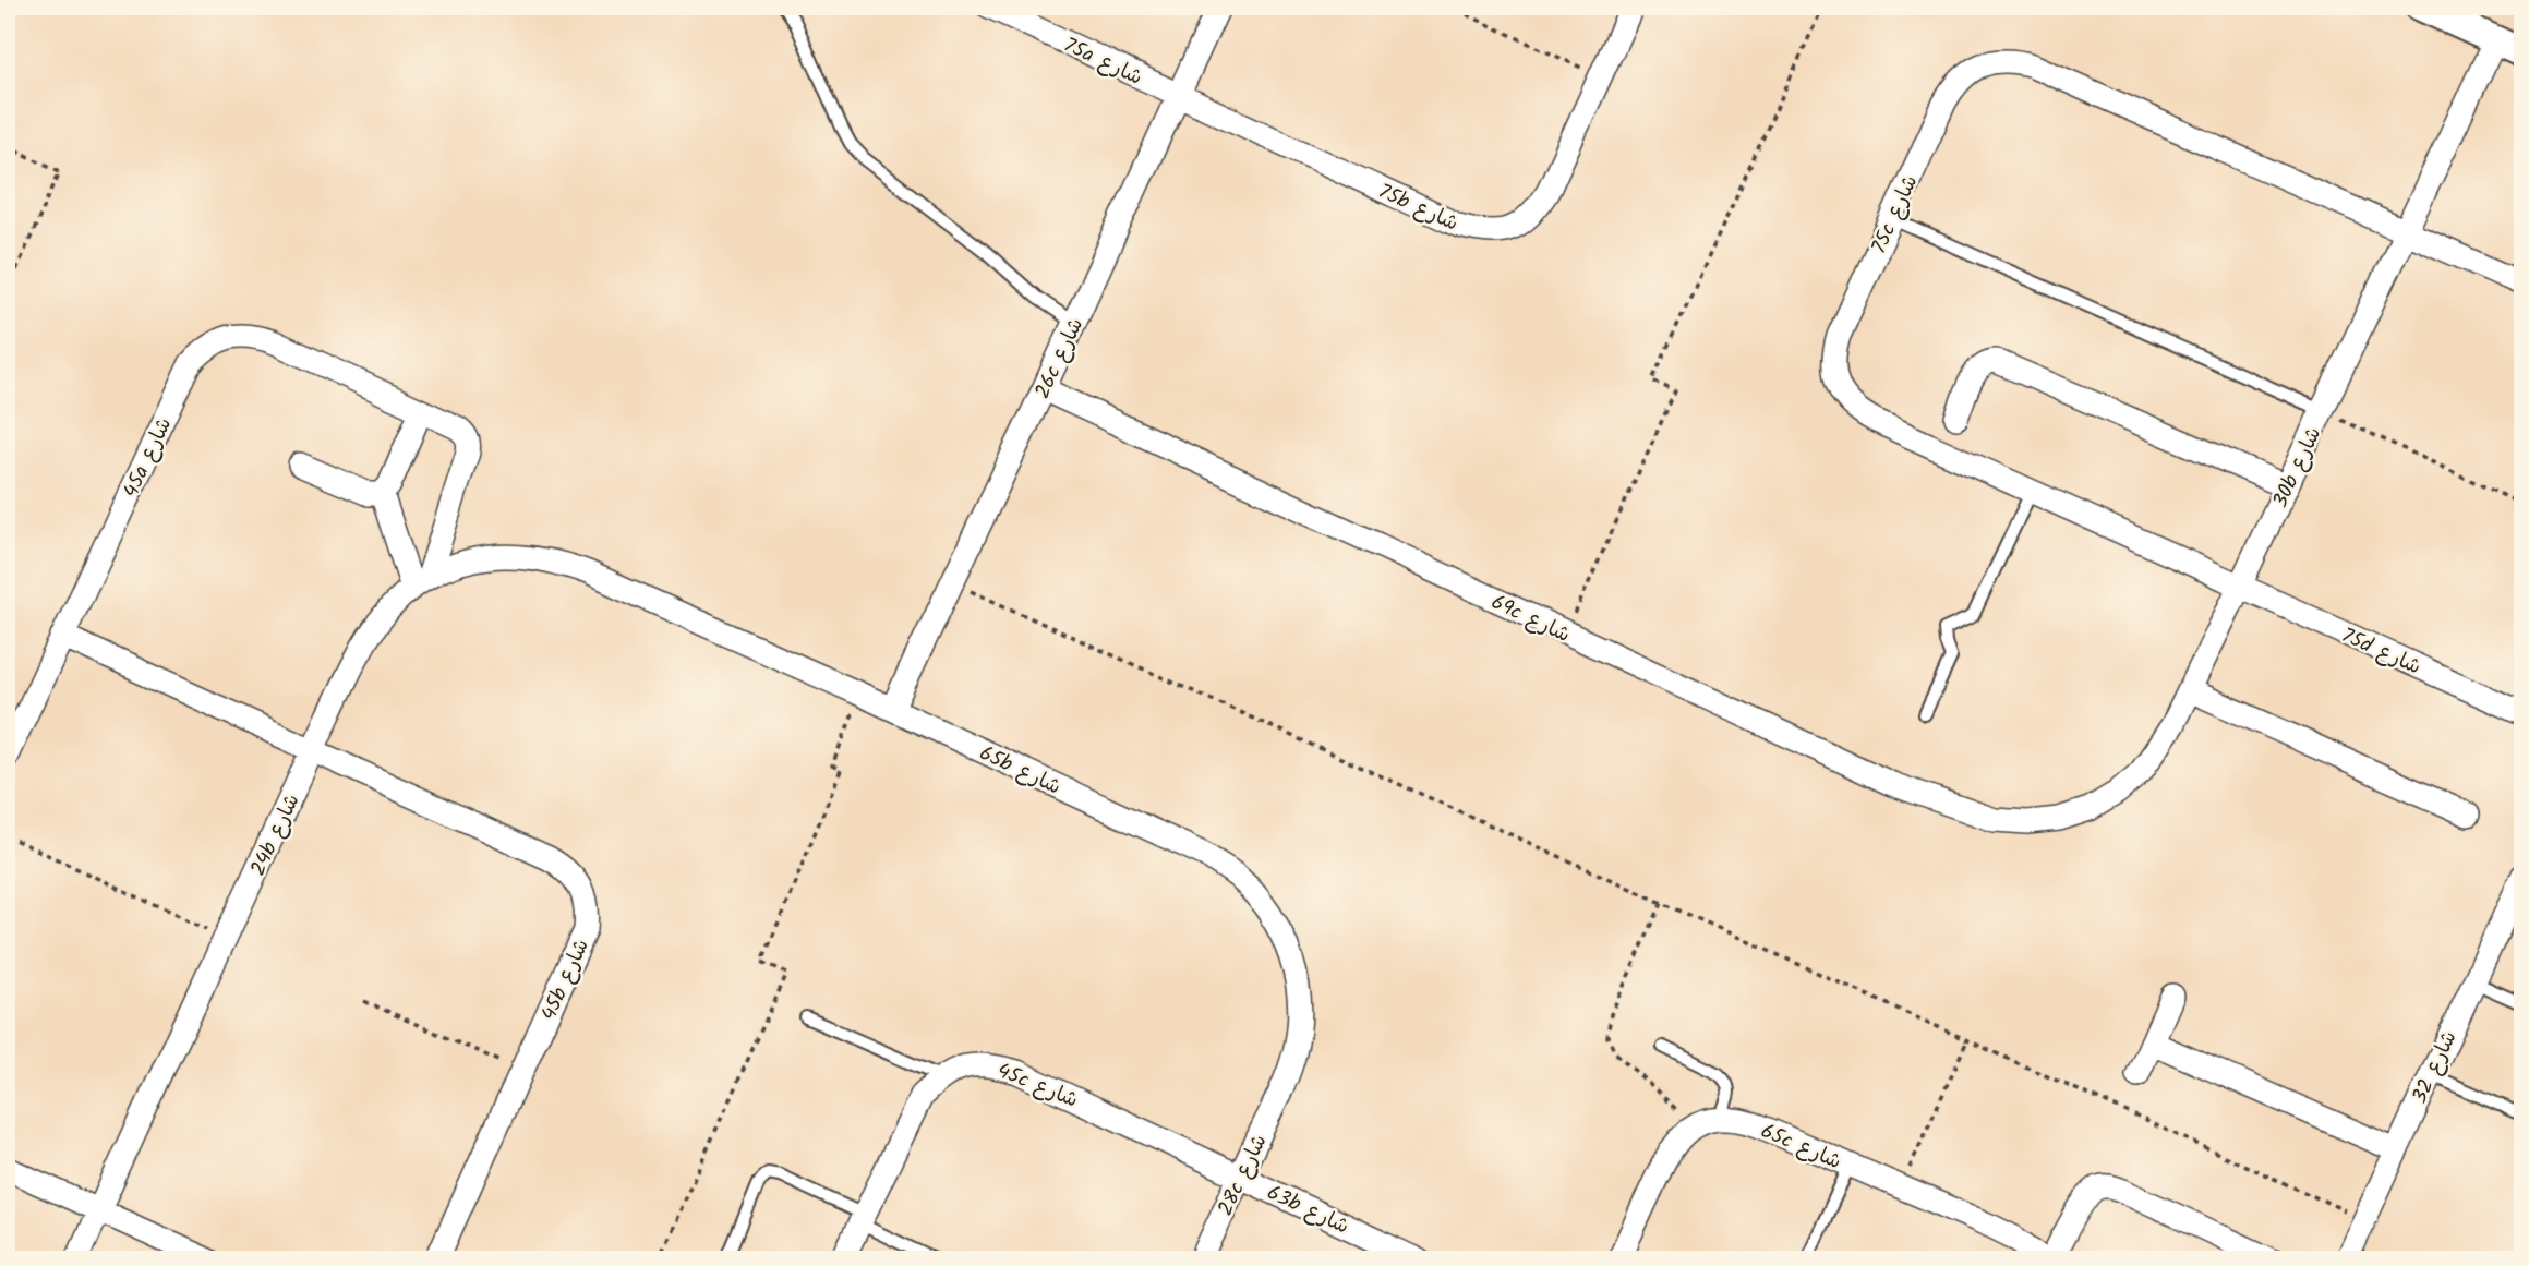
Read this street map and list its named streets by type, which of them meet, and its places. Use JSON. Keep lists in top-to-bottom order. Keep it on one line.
{"streets":{"street":["75a شارع","75b شارع","75c شارع","26c شارع","45a شارع","30b شارع","69c شارع","75d شارع","65b شارع","24b شارع","45b شارع","شارع 32","45c شارع","65c شارع","28c شارع","63b شارع"]},"crossings":[["75a شارع","75b شارع"],["75a شارع","26c شارع"],["75b شارع","26c شارع"],["75c شارع","30b شارع"],["75c شارع","75d شارع"],["26c شارع","69c شارع"],["26c شارع","65b شارع"],["45a شارع","24b شارع"],["30b شارع","69c شارع"],["30b شارع","75d شارع"],["65b شارع","24b شارع"],["65b شارع","28c شارع"],["24b شارع","45b شارع"],["45c شارع","28c شارع"],["45c شارع","63b شارع"],["28c شارع","63b شارع"]]}
